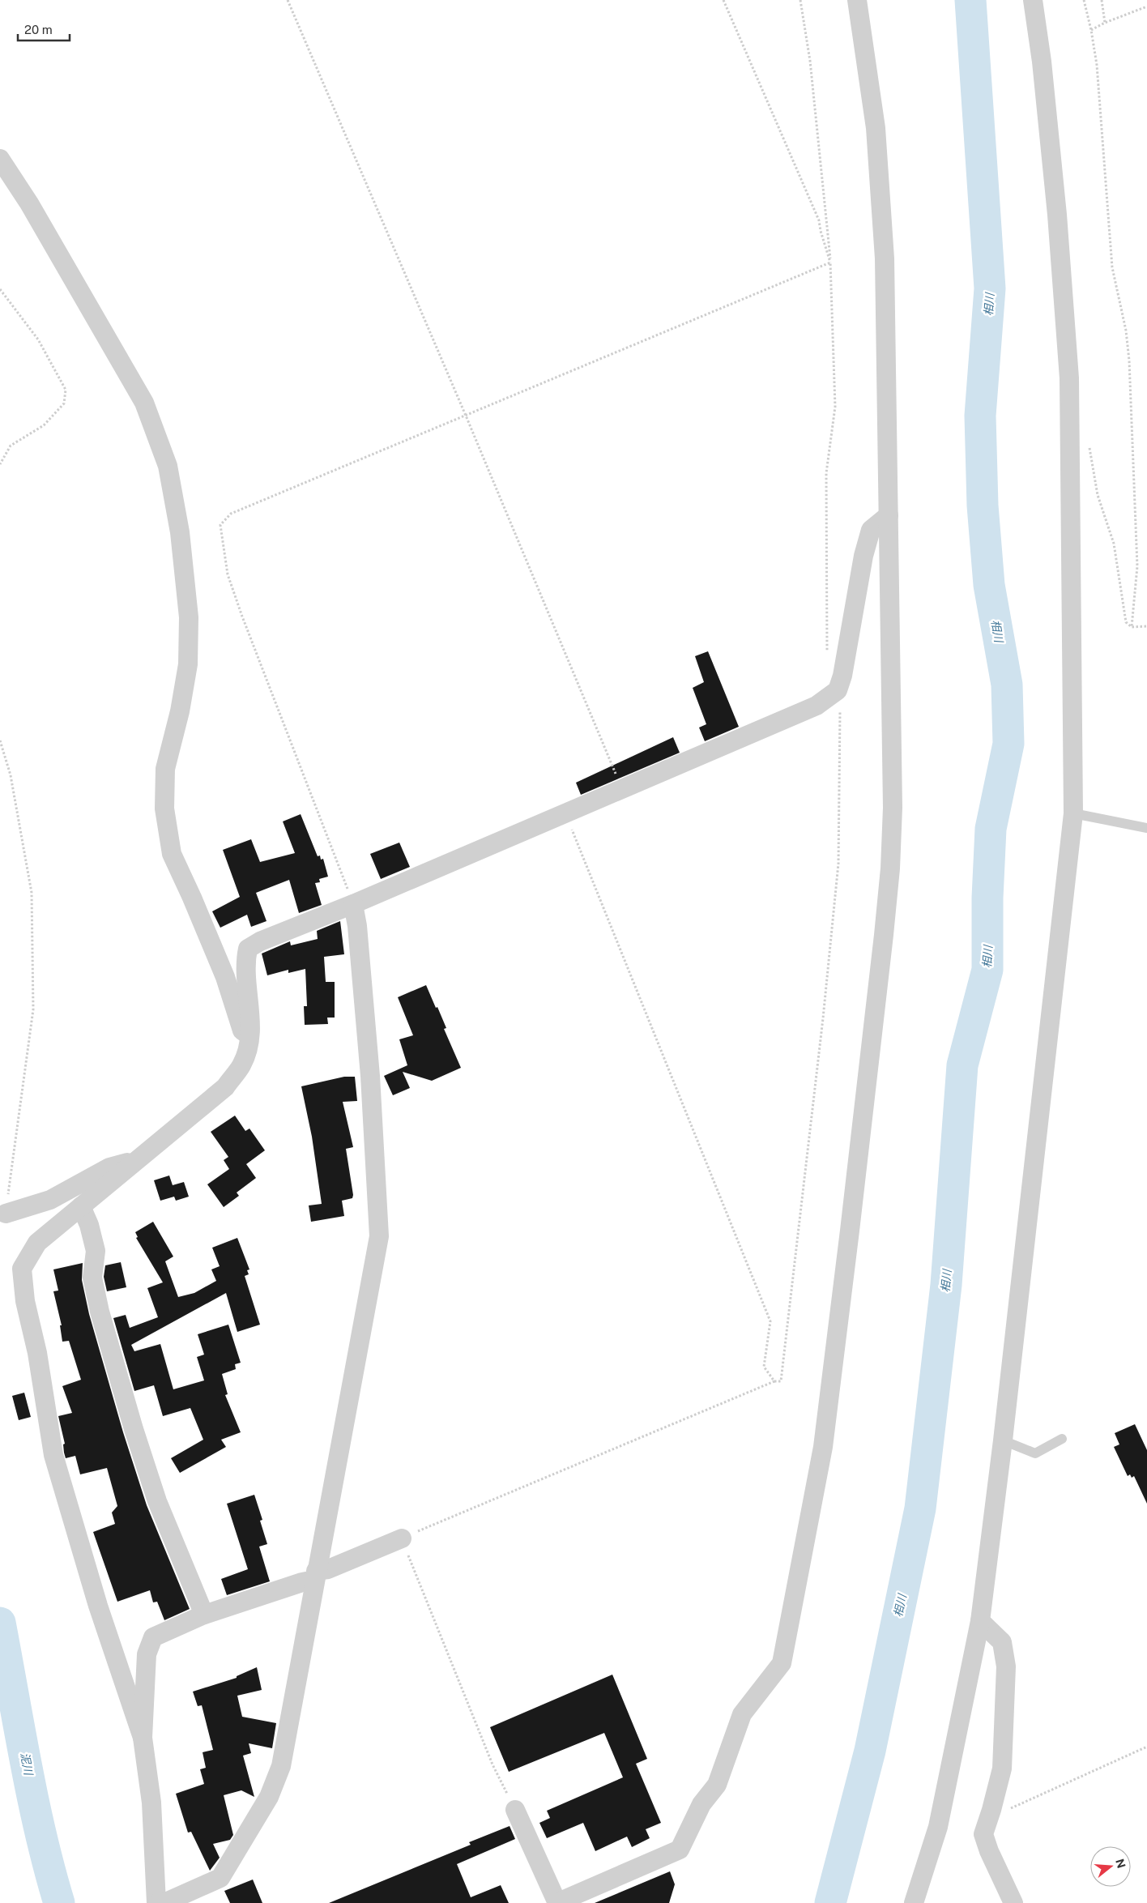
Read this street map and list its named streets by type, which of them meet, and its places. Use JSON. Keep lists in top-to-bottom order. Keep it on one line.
{"water":["相川","泥川"],"scale_bar":"20 m","north":"right"}
